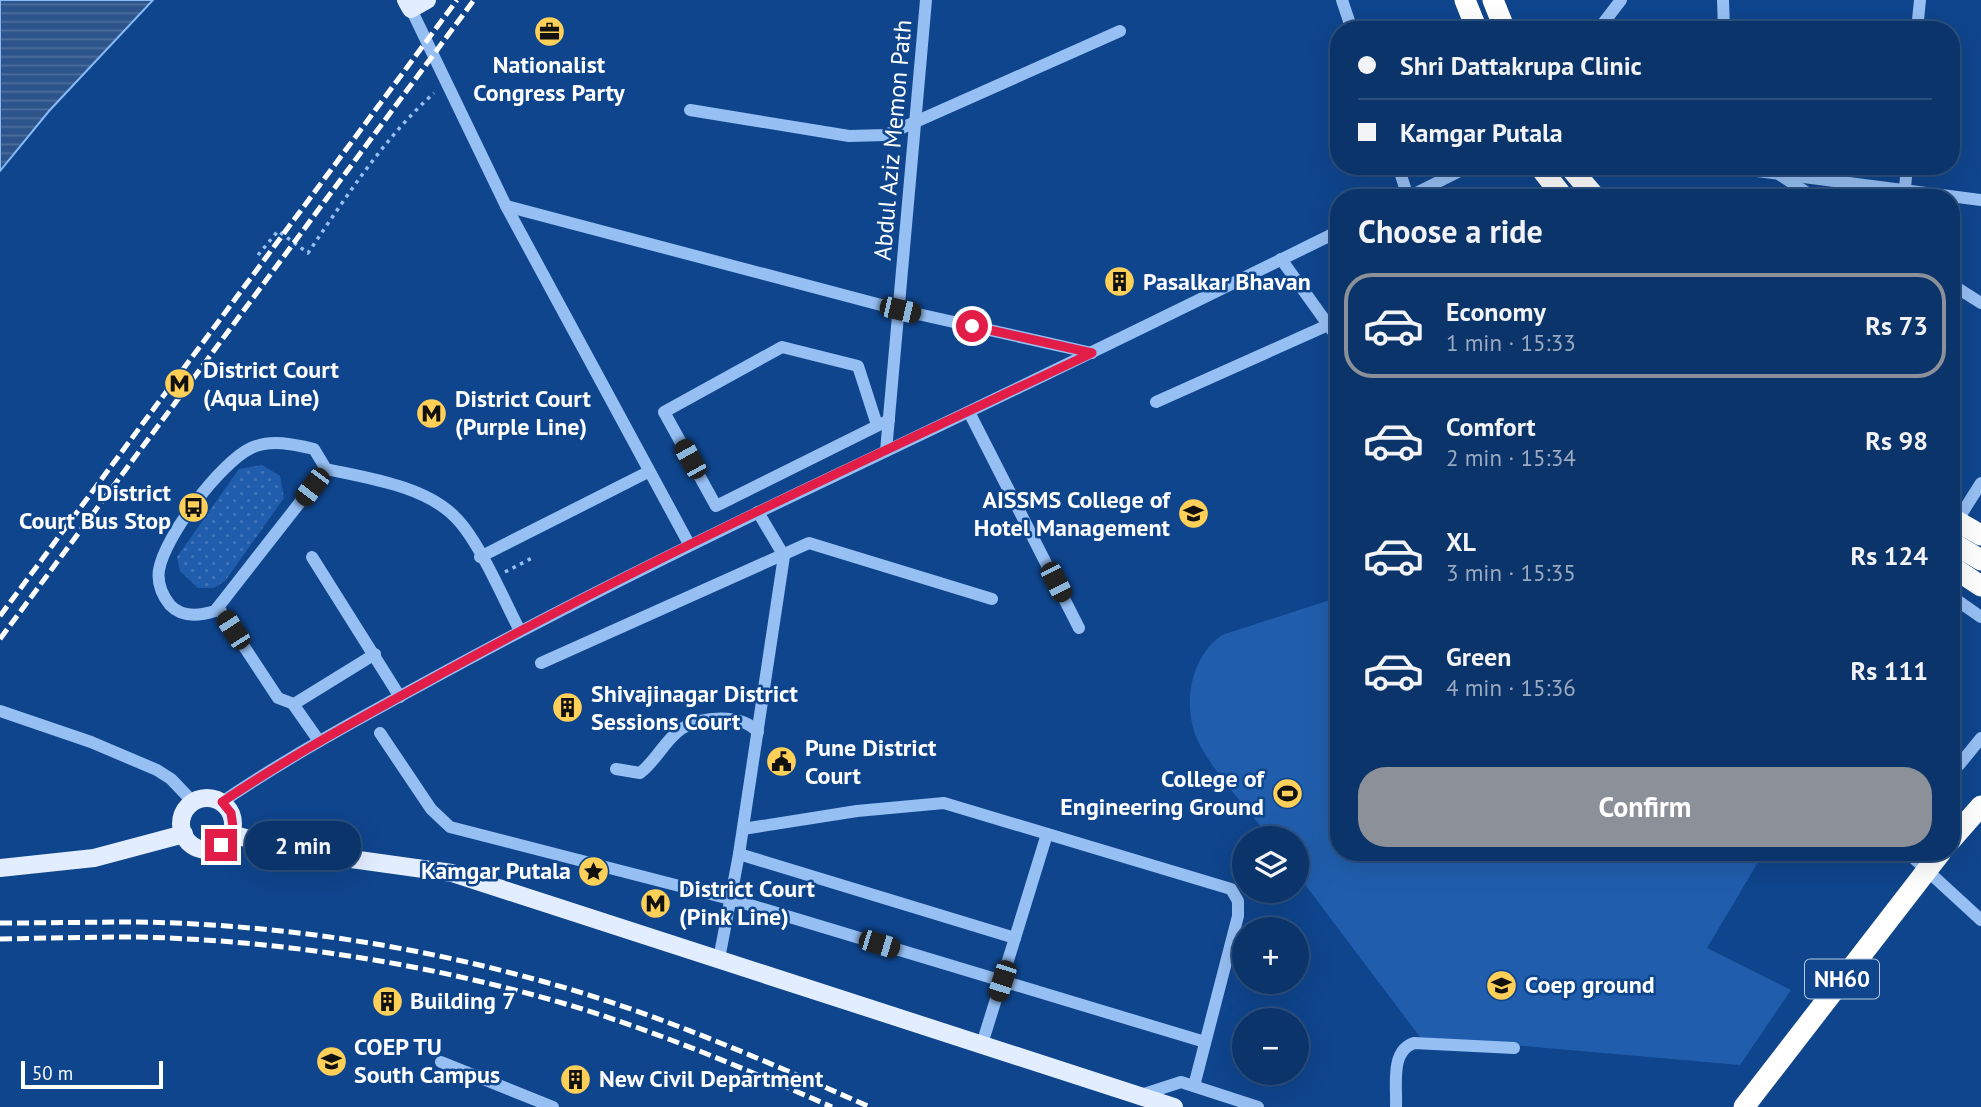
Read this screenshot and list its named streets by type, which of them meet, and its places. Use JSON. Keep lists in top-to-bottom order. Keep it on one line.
{"streets":{"highway":["NH60"],"street":["Abdul Aziz Memon Path"]},"places":{"office":["Nationalist Congress Party"],"building":["Pasalkar Bhavan","Shivajinagar District Sessions Court","Building 7","New Civil Department"],"metro station":["District Court (Aqua Line)","District Court (Purple Line)","District Court (Pink Line)"],"bus stop":["District Court Bus Stop"],"school or university":["AISSMS College of Hotel Management","Coep ground","COEP TU South Campus"],"public building":["Pune District Court"],"sports":["College of Engineering Ground"],"place":["Kamgar Putala"]},"scale_bar":"50 m","page":{"banner":["Shri Dattakrupa Clinic","Kamgar Putala"],"heading":"Choose a ride","list":[{"name":"Economy","note":"1 min · 15:33","value":"Rs 73"},{"name":"Comfort","note":"2 min · 15:34","value":"Rs 98"},{"name":"XL","note":"3 min · 15:35","value":"Rs 124"},{"name":"Green","note":"4 min · 15:36","value":"Rs 111"}],"buttons":"Confirm","bubble":"2 min","map_buttons":["+","−"],"scale":"50 m"}}
